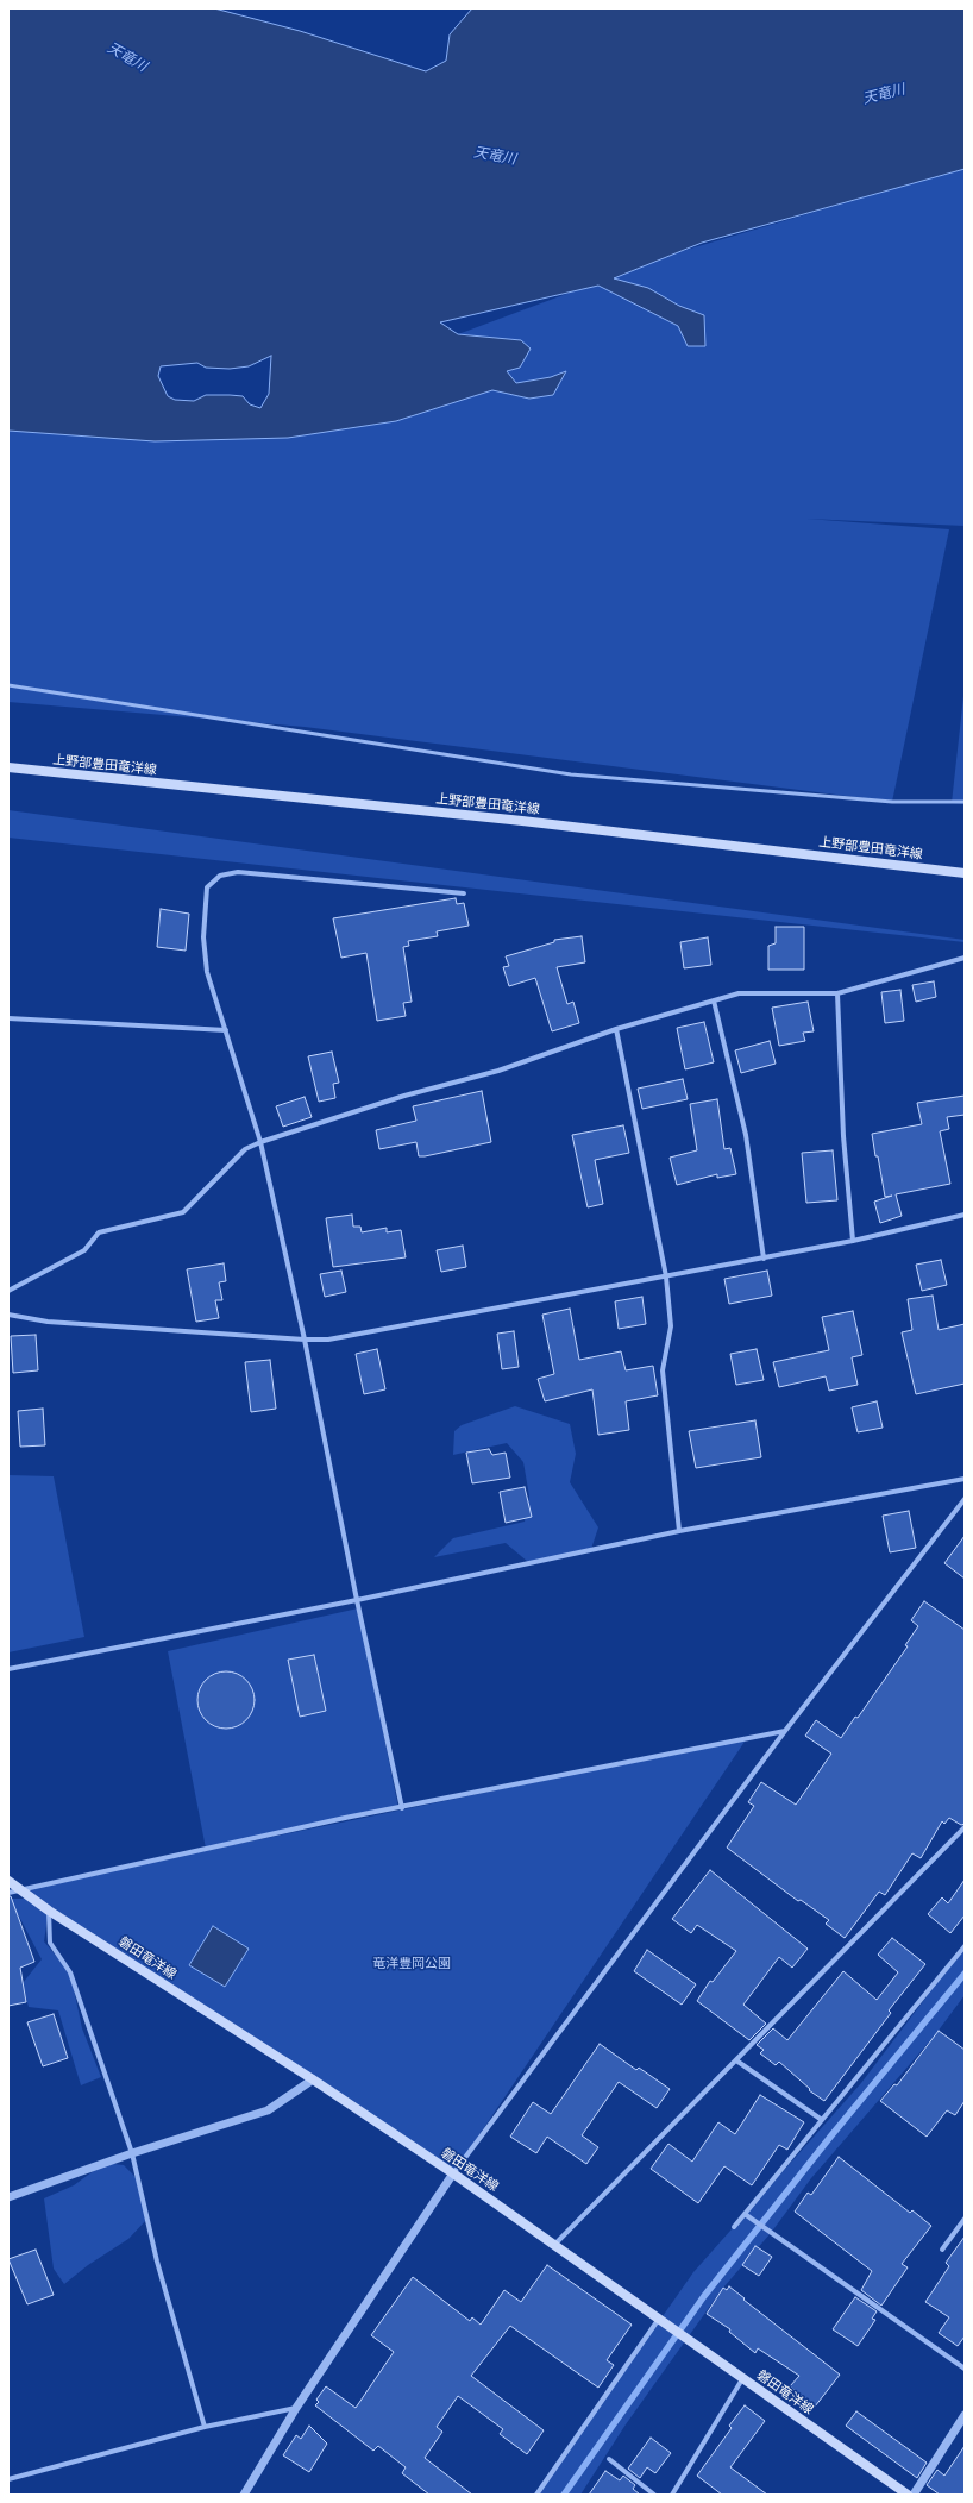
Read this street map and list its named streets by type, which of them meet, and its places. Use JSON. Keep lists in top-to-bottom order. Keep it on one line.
{"streets":{"main road":["上野部豊田竜洋線","磐田竜洋線"]},"water":["天竜川"],"parks":["竜洋豊岡公園"]}
